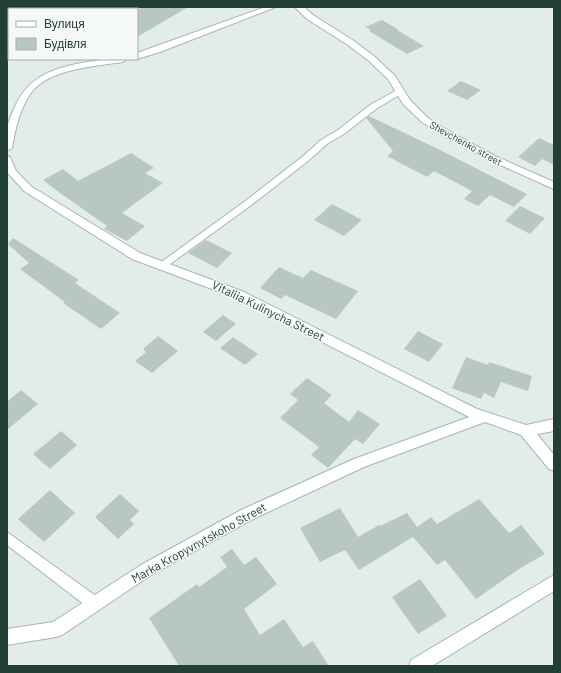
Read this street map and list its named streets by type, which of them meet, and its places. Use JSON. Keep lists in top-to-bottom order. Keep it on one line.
{"streets":{"street":["Shevchenko street","Vitaliia Kulinycha Street","Marka Kropyvnytskoho Street"]},"crossings":[["Vitaliia Kulinycha Street","Marka Kropyvnytskoho Street"]],"legend":["Вулиця","Будівля"]}
